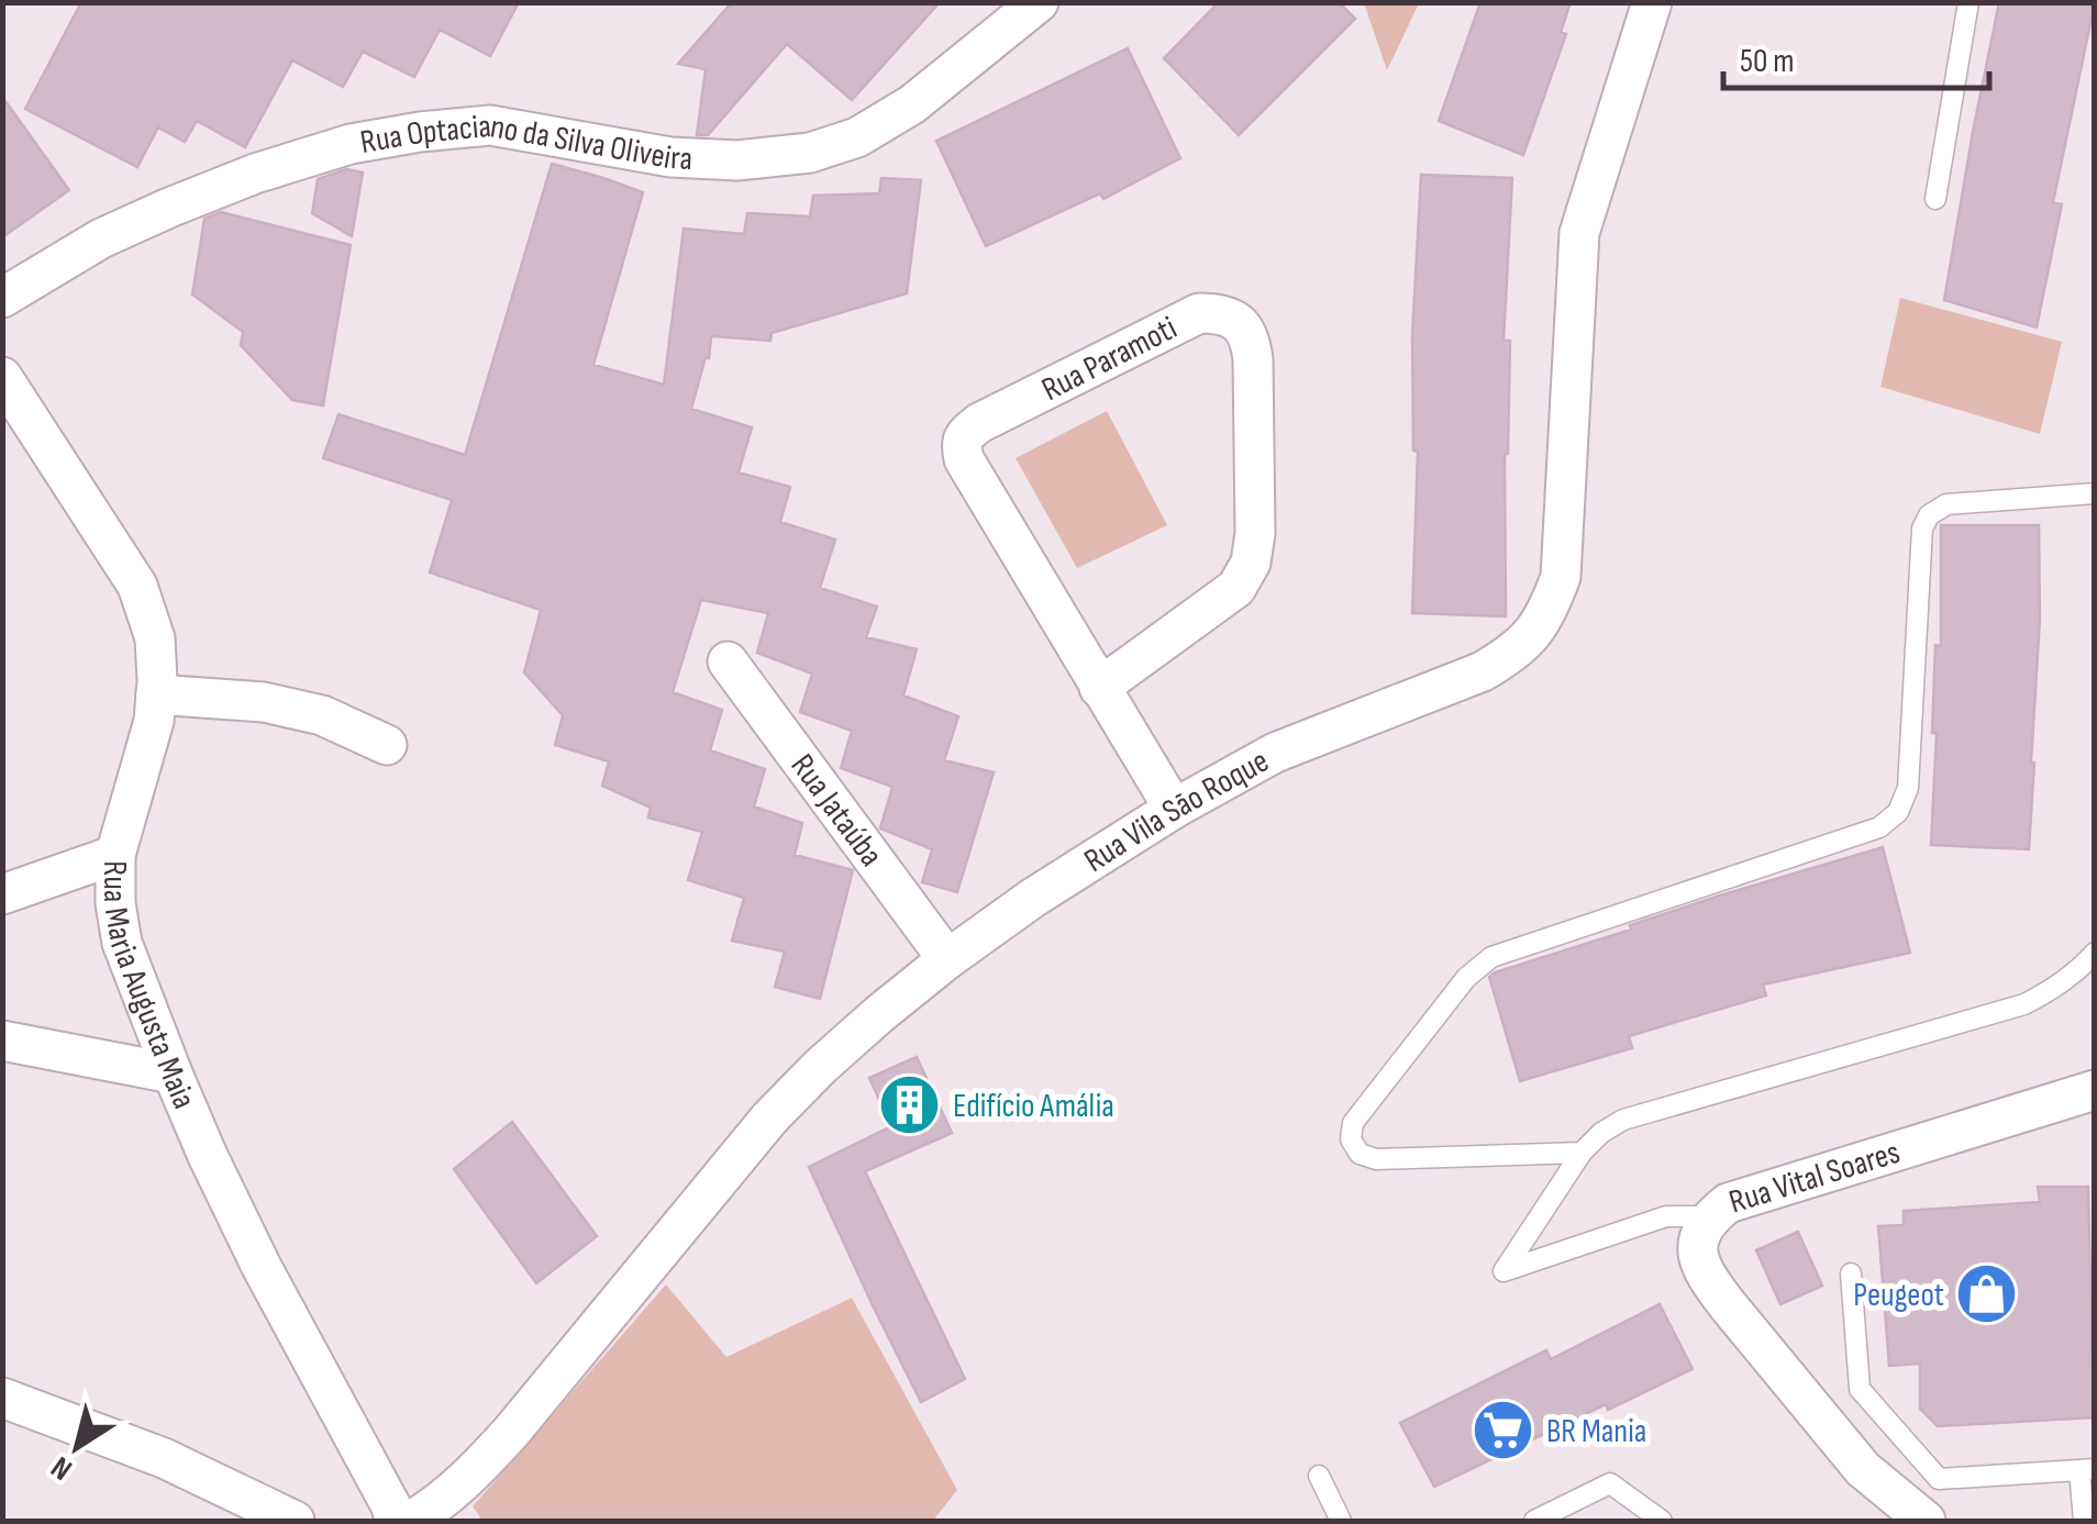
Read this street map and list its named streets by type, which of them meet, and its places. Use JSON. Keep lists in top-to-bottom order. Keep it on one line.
{"streets":{"street":["Rua Optaciano da Silva Oliveira","Rua Paramoti","Rua Jataúba","Rua Vila São Roque","Rua Maria Augusta Maia","Rua Vital Soares"]},"crossings":[["Rua Paramoti","Rua Vila São Roque"],["Rua Jataúba","Rua Vila São Roque"]],"places":{"building":["Edifício Amália"],"shop":["Peugeot"],"supermarket":["BR Mania"]},"scale_bar":"50 m","north":"bottom left"}
